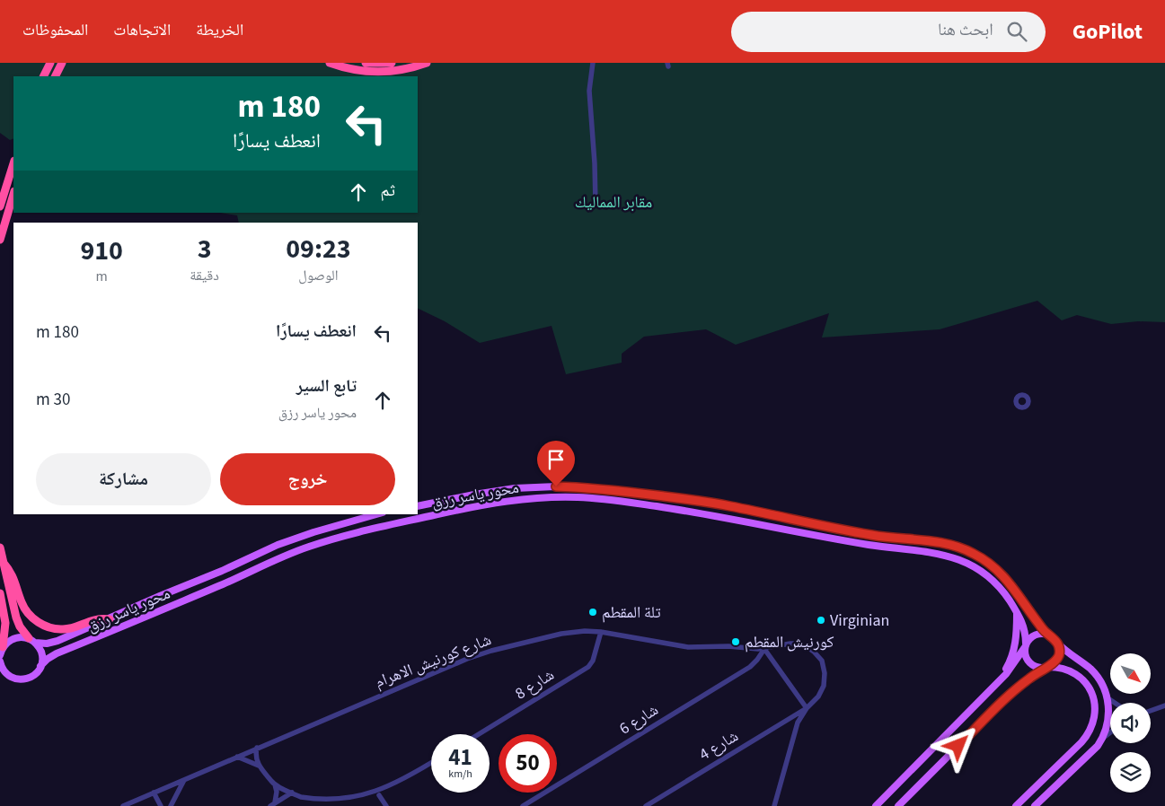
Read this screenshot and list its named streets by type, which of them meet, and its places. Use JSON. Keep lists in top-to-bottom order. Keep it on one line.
{"streets":{"main road":["محور ياسر رزق"],"street":["شارع كورنيش الاهرام","شارع 8","شارع 6","شارع 4"]},"crossings":[["شارع كورنيش الاهرام","شارع 8"],["شارع كورنيش الاهرام","شارع 6"],["شارع كورنيش الاهرام","شارع 4"]],"parks":["مقابر المماليك"],"places":["تلة المقطم","Virginian","كورنيش المقطم"],"north":"bottom right","page":{"header":"GoPilot","search":"ابحث هنا","nav":["الخريطة","الاتجاهات","المحفوظات"],"turn":["180 m","انعطف يسارًا"],"then":"ثم","eta":["09:23","الوصول","3","دقيقة","910","m"],"list":[{"name":"انعطف يسارًا","value":"180 m"},{"name":"تابع السير","note":"محور ياسر رزق","value":"30 m"}],"buttons":["خروج","مشاركة"],"speed":"41 km/h","limit":"50"}}
